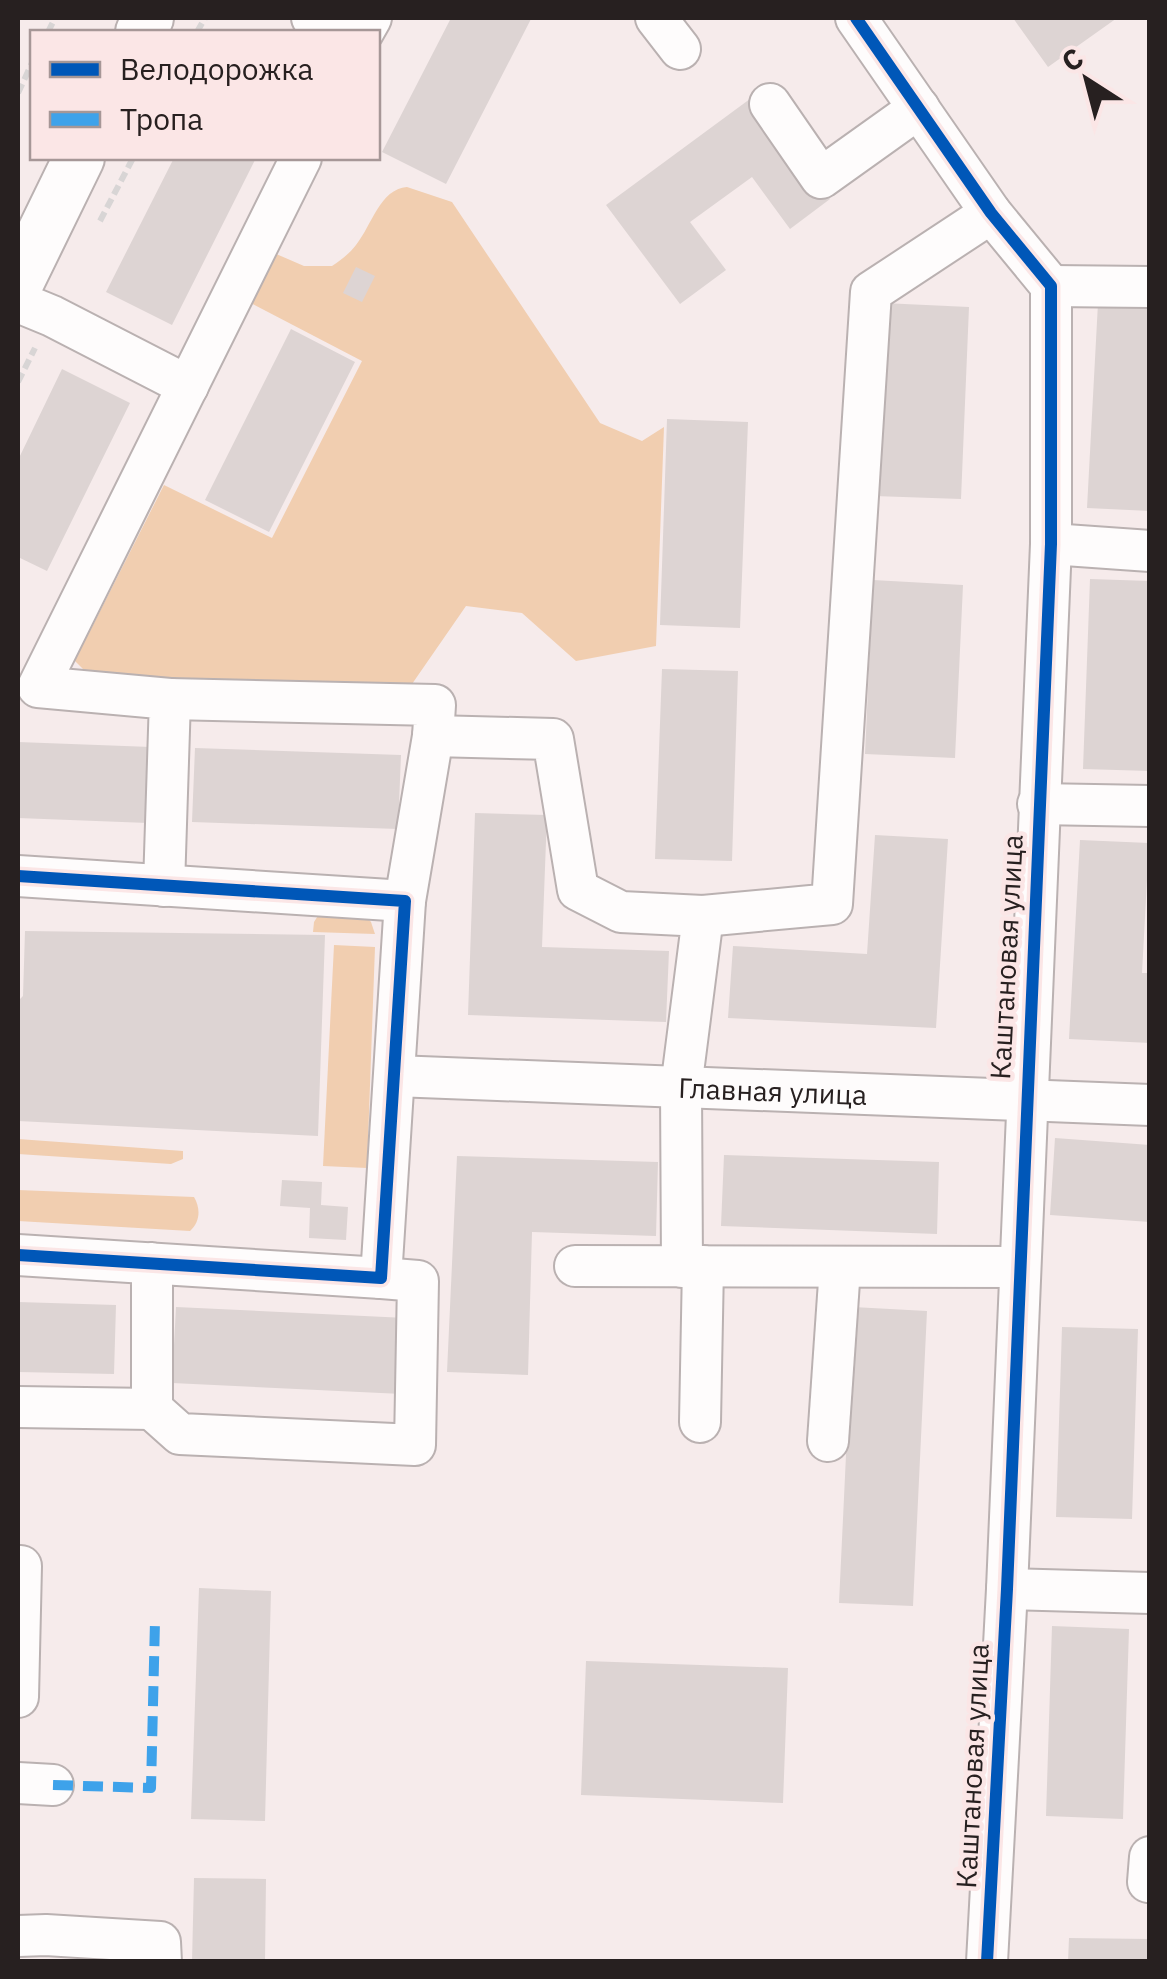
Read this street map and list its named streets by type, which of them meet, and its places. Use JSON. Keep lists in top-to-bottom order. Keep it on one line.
{"streets":{"street":["Каштановая улица","Главная улица"]},"crossings":[["Каштановая улица","Главная улица"]],"legend":["Велодорожка","Тропа"],"north":"top left"}
